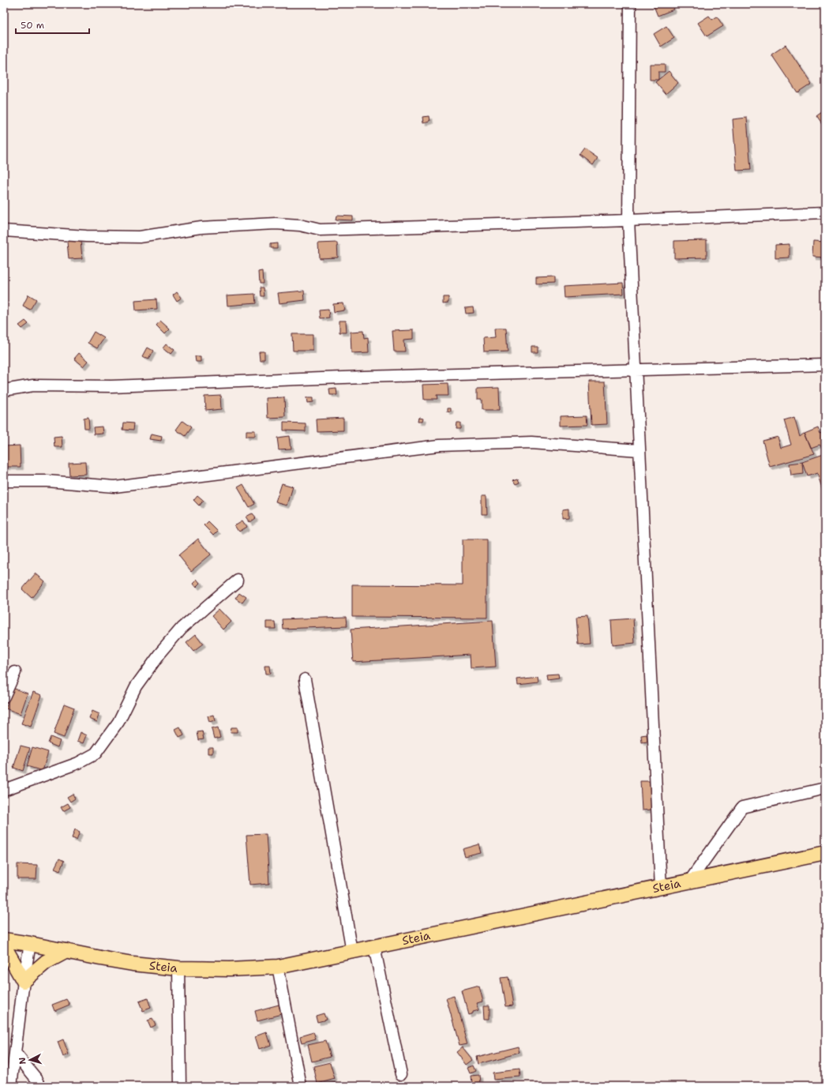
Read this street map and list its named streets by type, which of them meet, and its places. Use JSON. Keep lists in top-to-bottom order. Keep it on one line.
{"streets":{"main road":["Steia"]},"scale_bar":"50 m","north":"left"}
